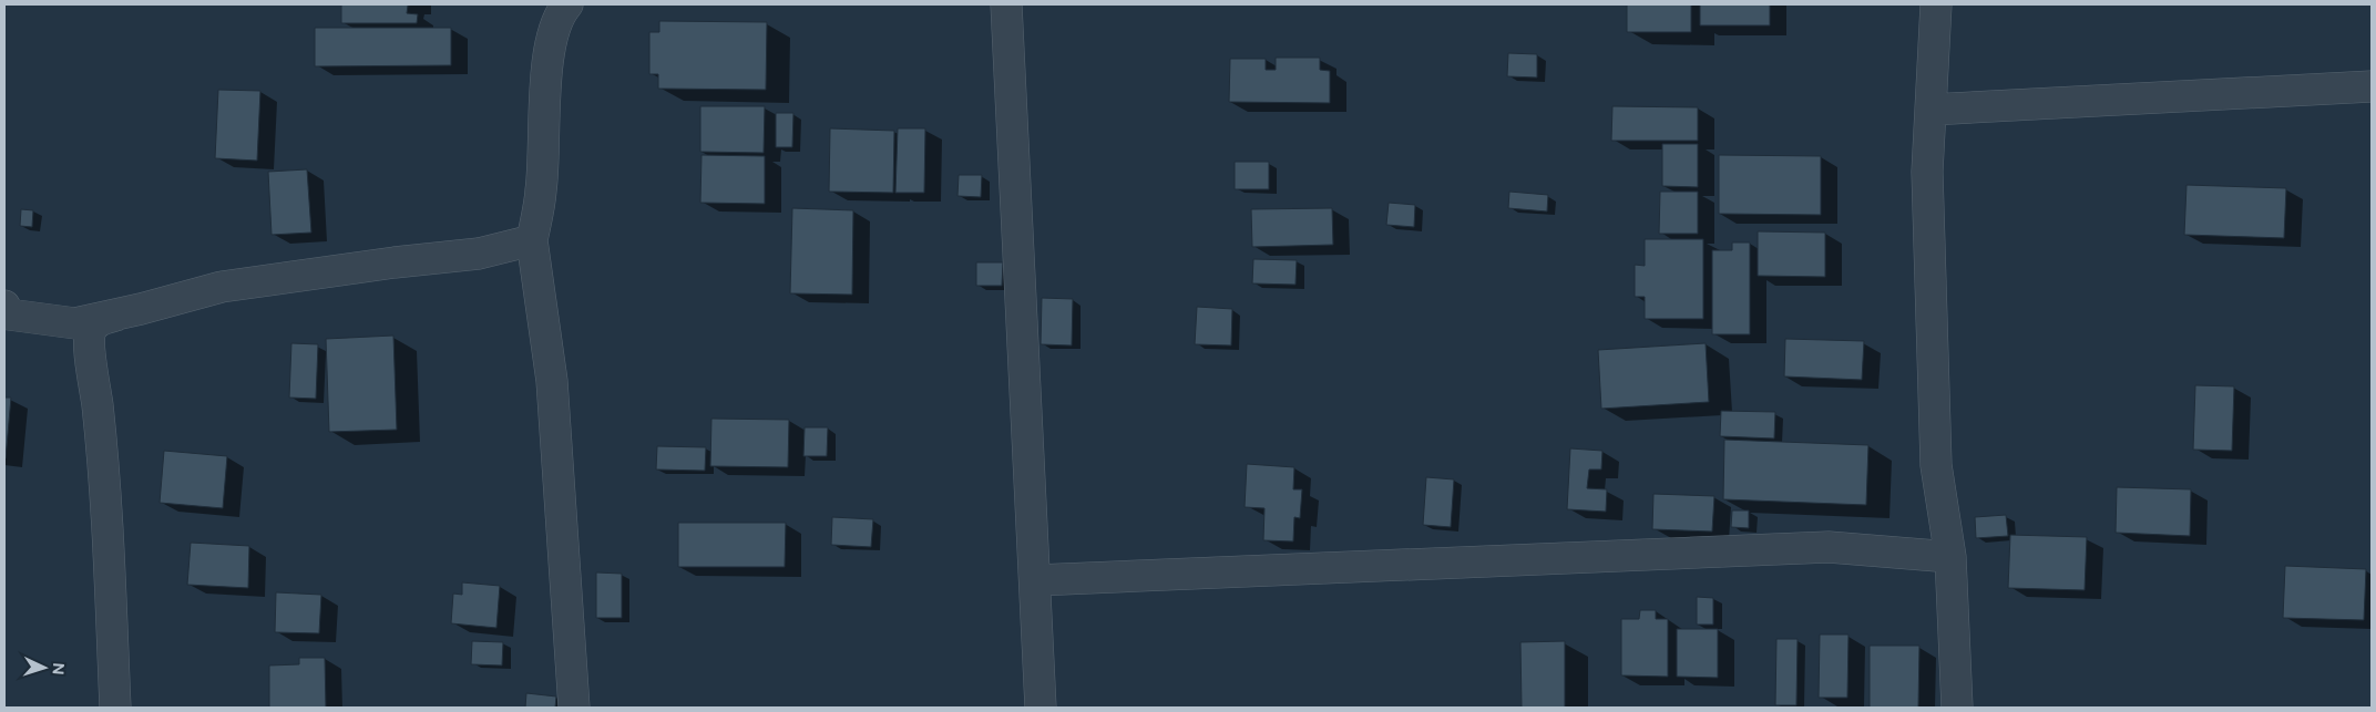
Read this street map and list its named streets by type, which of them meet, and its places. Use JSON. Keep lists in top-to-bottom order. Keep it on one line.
{"north":"right"}
